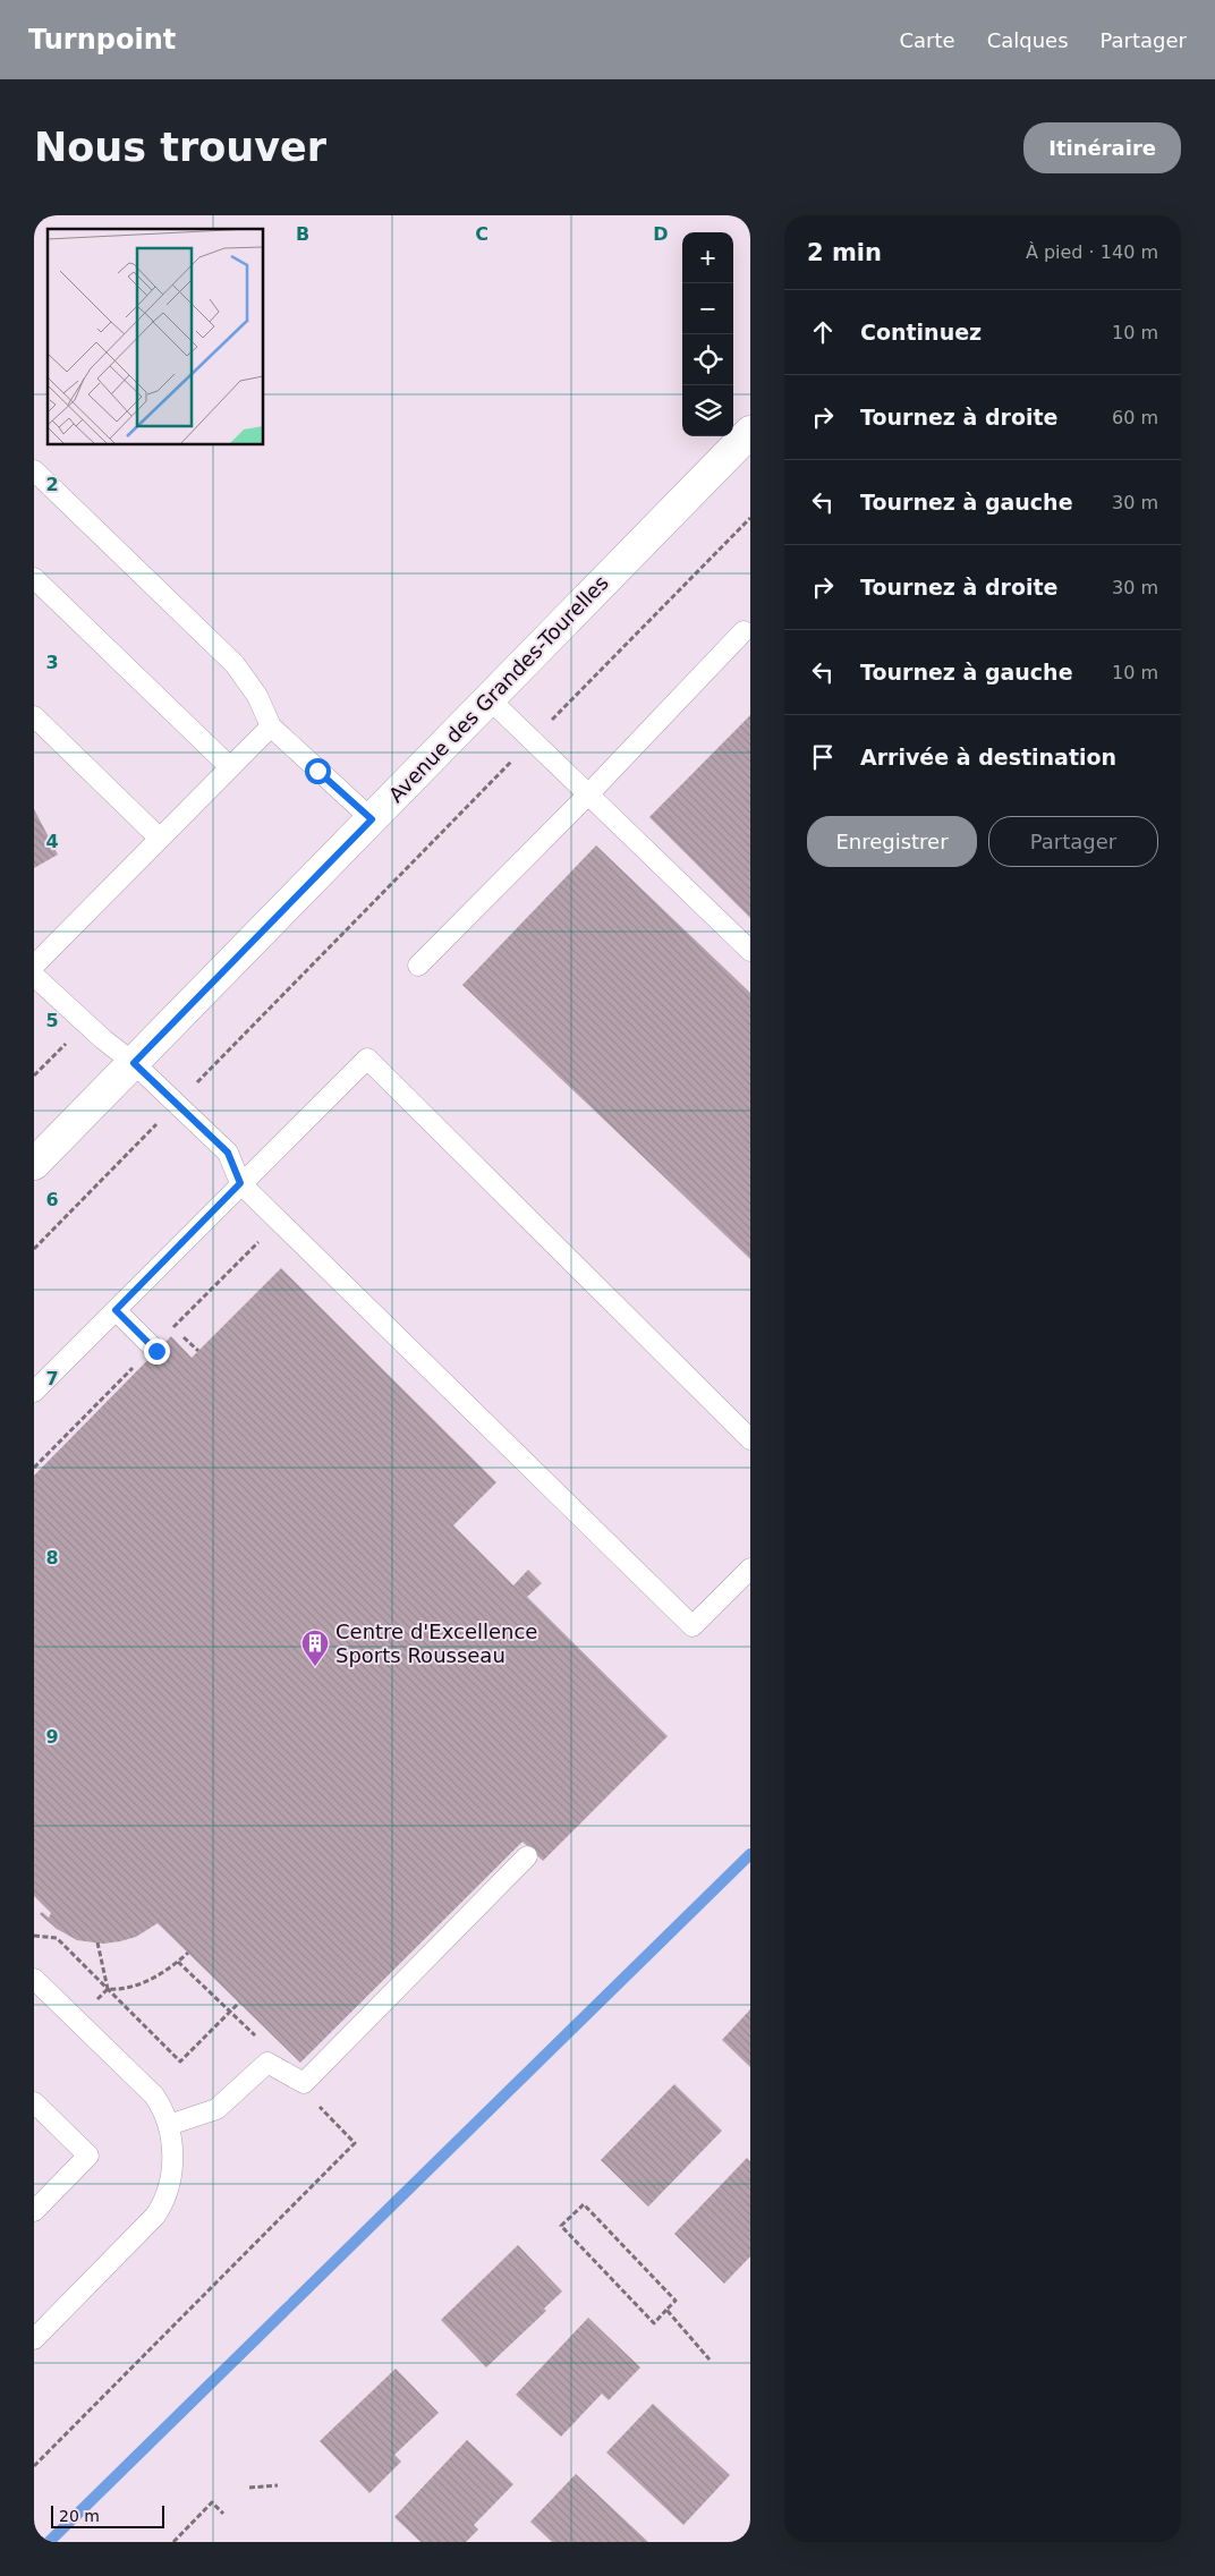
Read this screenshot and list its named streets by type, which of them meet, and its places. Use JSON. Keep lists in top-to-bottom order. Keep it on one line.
{"streets":{"street":["Avenue des Grandes-Tourelles"]},"places":{"building":["Centre d'Excellence Sports Rousseau"]},"scale_bar":"20 m","page":{"header":"Turnpoint","nav":["Carte","Calques","Partager"],"buttons":["Itinéraire",["Enregistrer","Partager"]],"title":"Nous trouver","heading":["2 min","À pied · 140 m"],"map_buttons":["+","−"],"list":[["Continuez","10 m"],["Tournez à droite","60 m"],["Tournez à gauche","30 m"],["Tournez à droite","30 m"],["Tournez à gauche","10 m"],"Arrivée à destination"],"scale":"20 m"},"grid":{"columns":["B","C","D"],"rows":["2","3","4","5","6","7","8","9"]}}
